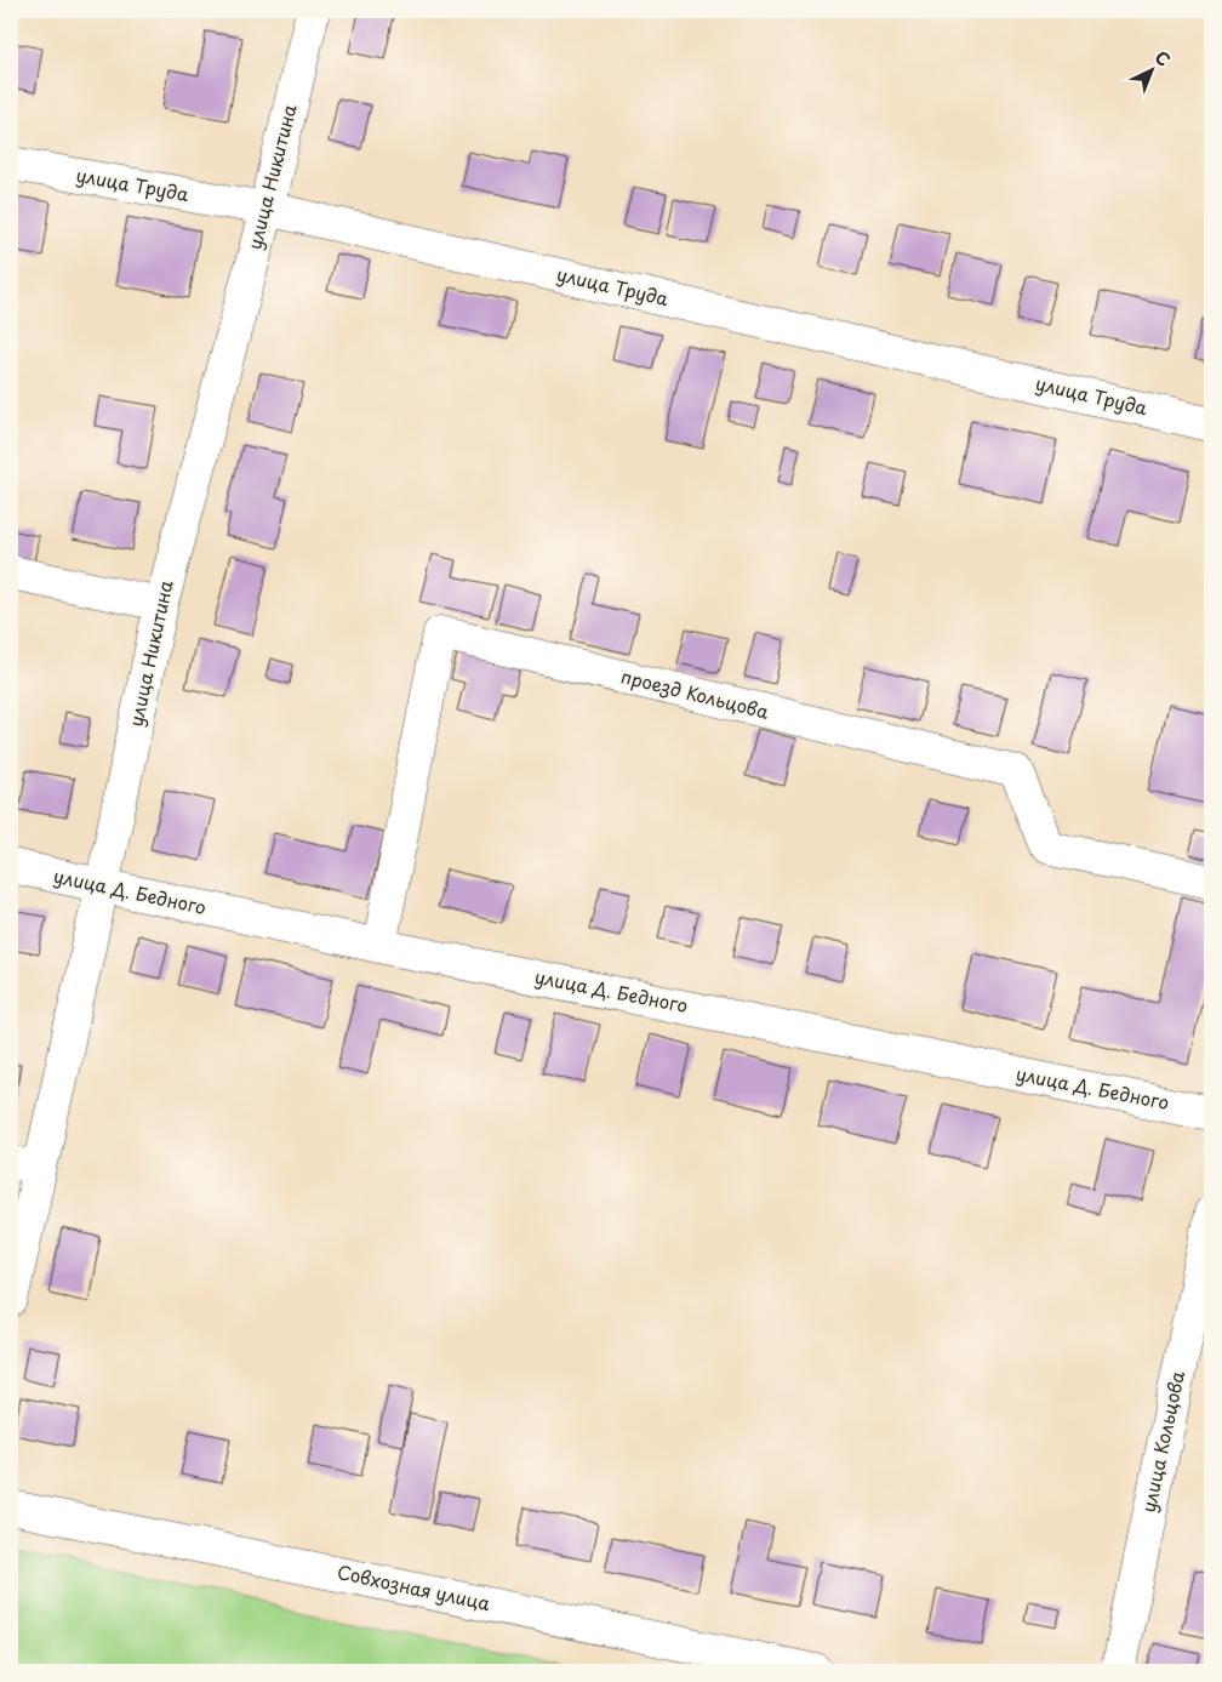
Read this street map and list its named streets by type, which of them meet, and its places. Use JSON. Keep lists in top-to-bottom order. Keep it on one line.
{"streets":{"street":["улица Никитина","улица Труда","проезд Кольцова","улица Д. Бедного","улица Кольцова","Совхозная улица"]},"crossings":[["улица Никитина","улица Труда"],["улица Никитина","улица Д. Бедного"],["проезд Кольцова","улица Д. Бедного"]],"north":"top right"}
